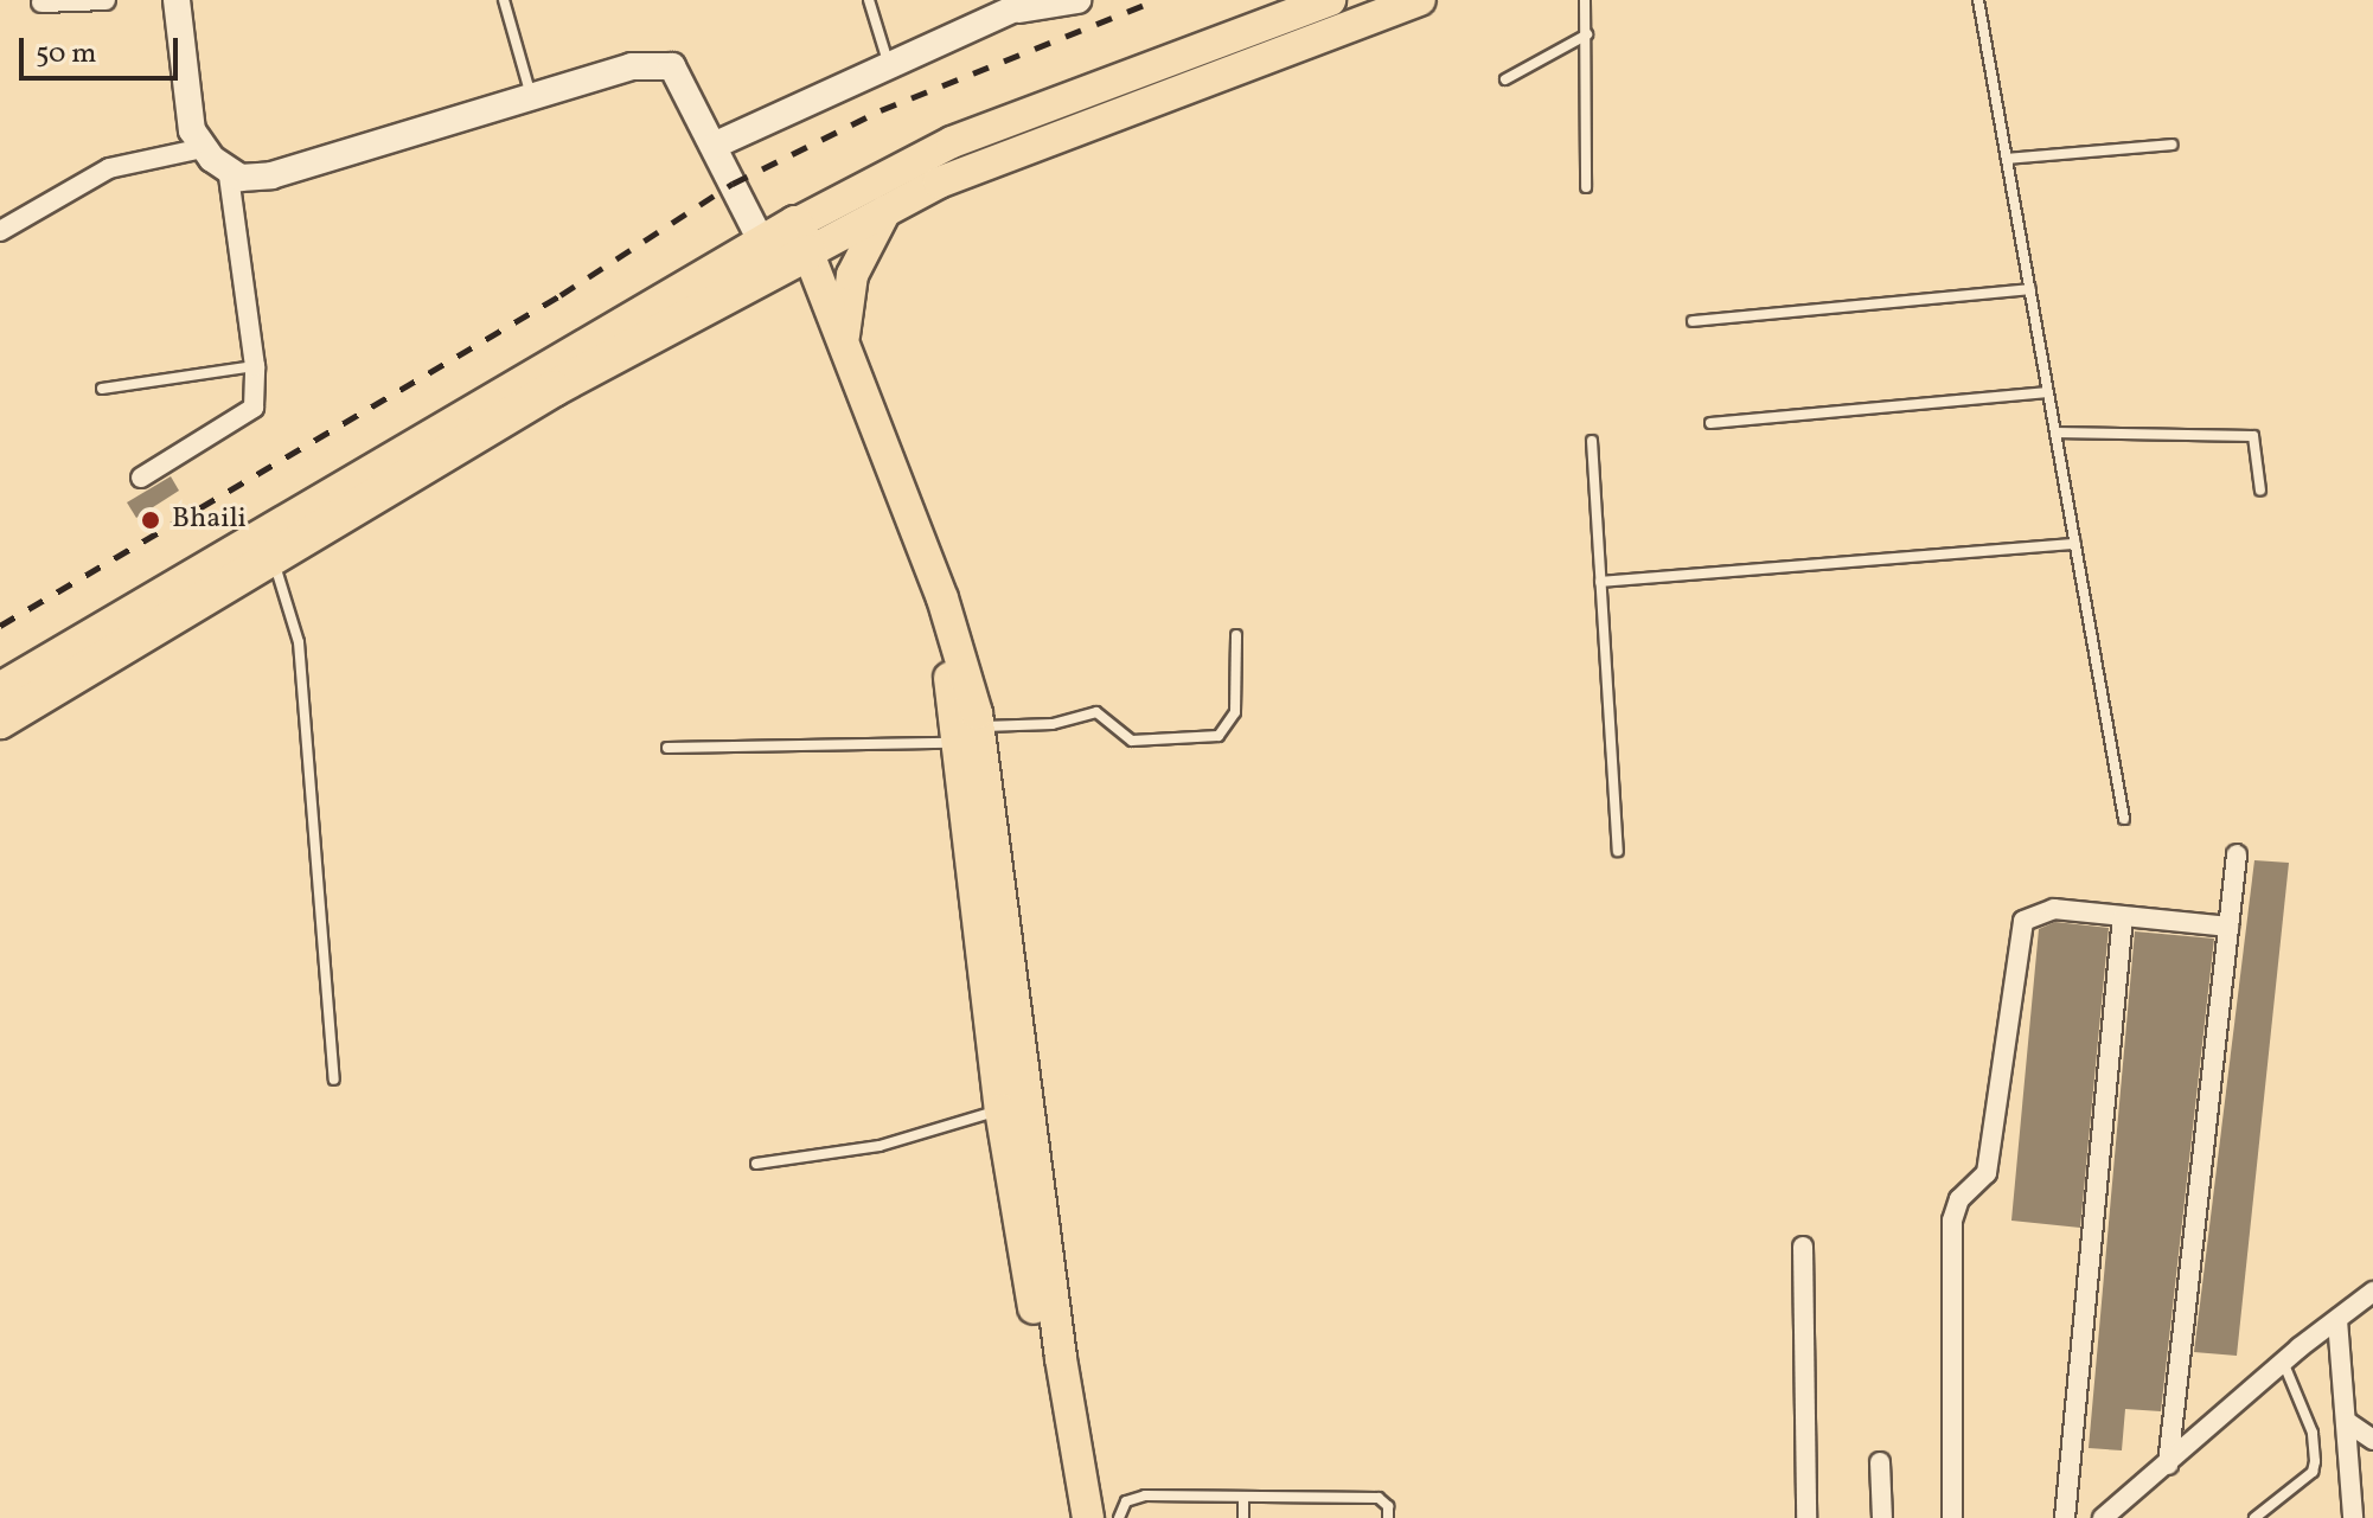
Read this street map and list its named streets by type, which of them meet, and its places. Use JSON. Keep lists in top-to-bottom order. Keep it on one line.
{"places":["Bhaili"],"scale_bar":"50 m"}
